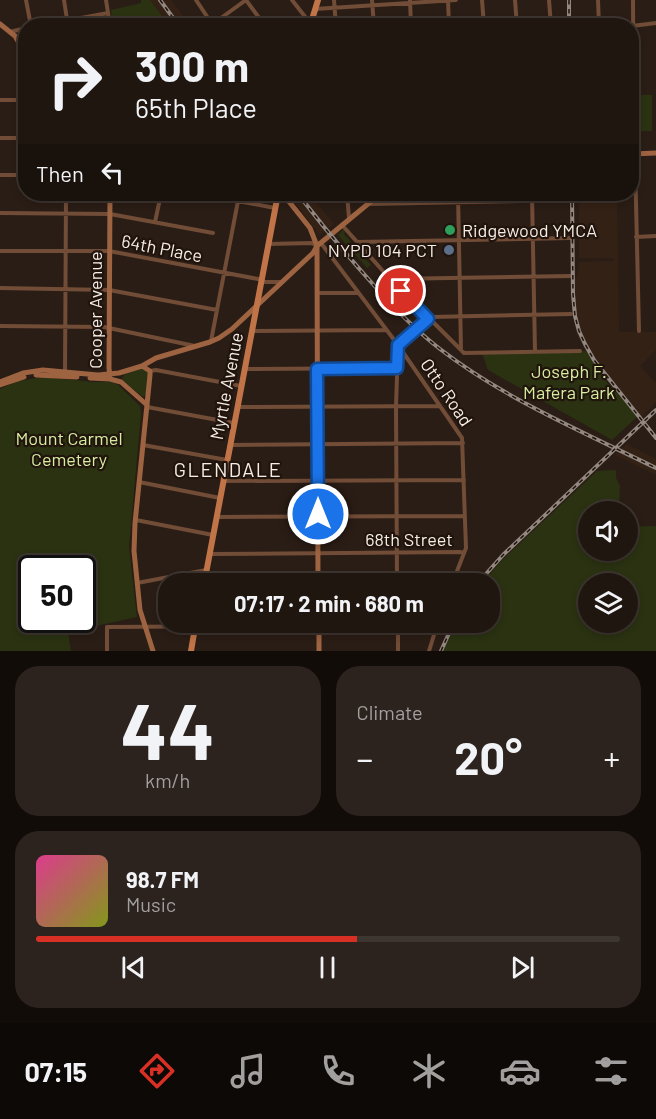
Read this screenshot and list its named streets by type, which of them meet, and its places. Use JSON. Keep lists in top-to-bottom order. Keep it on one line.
{"streets":{"main road":["Cooper Avenue","Myrtle Avenue"],"street":["64th Place","Otto Road","68th Street"]},"crossings":[["64th Place","Cooper Avenue"],["64th Place","Myrtle Avenue"],["Myrtle Avenue","68th Street"],["Otto Road","68th Street"]],"districts":["GLENDALE"],"parks":["Joseph F. Mafera Park","Mount Carmel Cemetery"],"places":["Ridgewood YMCA","NYPD 104 PCT"],"page":{"turn":["300 m","65th Place"],"then":"Then","limit":"50","trip":"07:17 · 2 min · 680 m","tile":[["44","km/h"],"Climate"],"heat":["−","20°","+"],"song":["98.7 FM","Music"],"tabs":"07:15"}}
